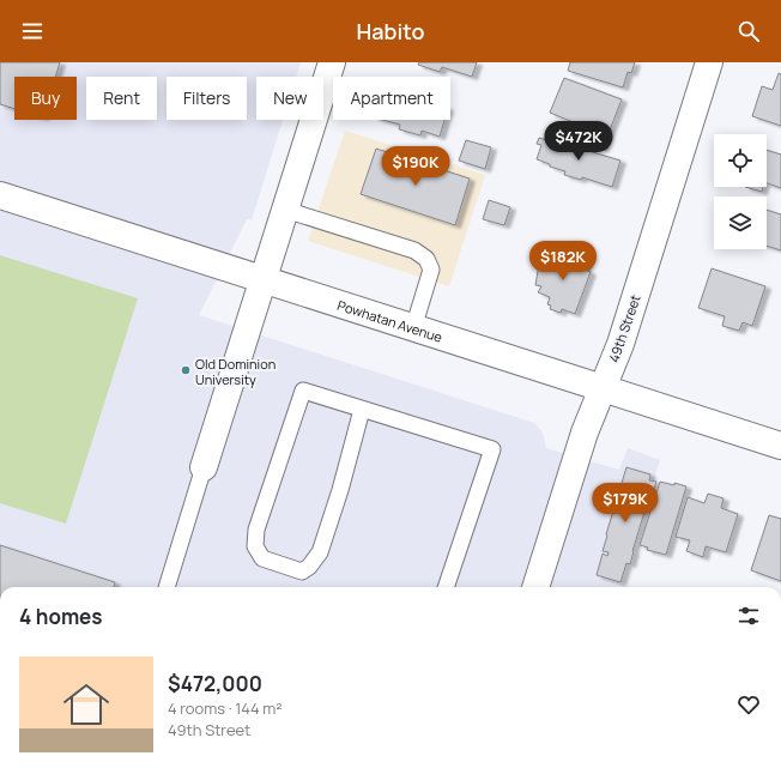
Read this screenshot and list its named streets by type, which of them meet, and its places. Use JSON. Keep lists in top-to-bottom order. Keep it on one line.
{"streets":{"street":["Powhatan Avenue","49th Street"]},"crossings":[["Powhatan Avenue","49th Street"]],"places":["Old Dominion University"],"page":{"header":"Habito","chip":["Buy","Rent","Filters","New","Apartment"],"price":["$472K","$190K","$182K","$179K"],"heading":"4 homes","list":[{"name":"$472,000","note":"4 rooms · 144 m² · 49th Street"}]}}
